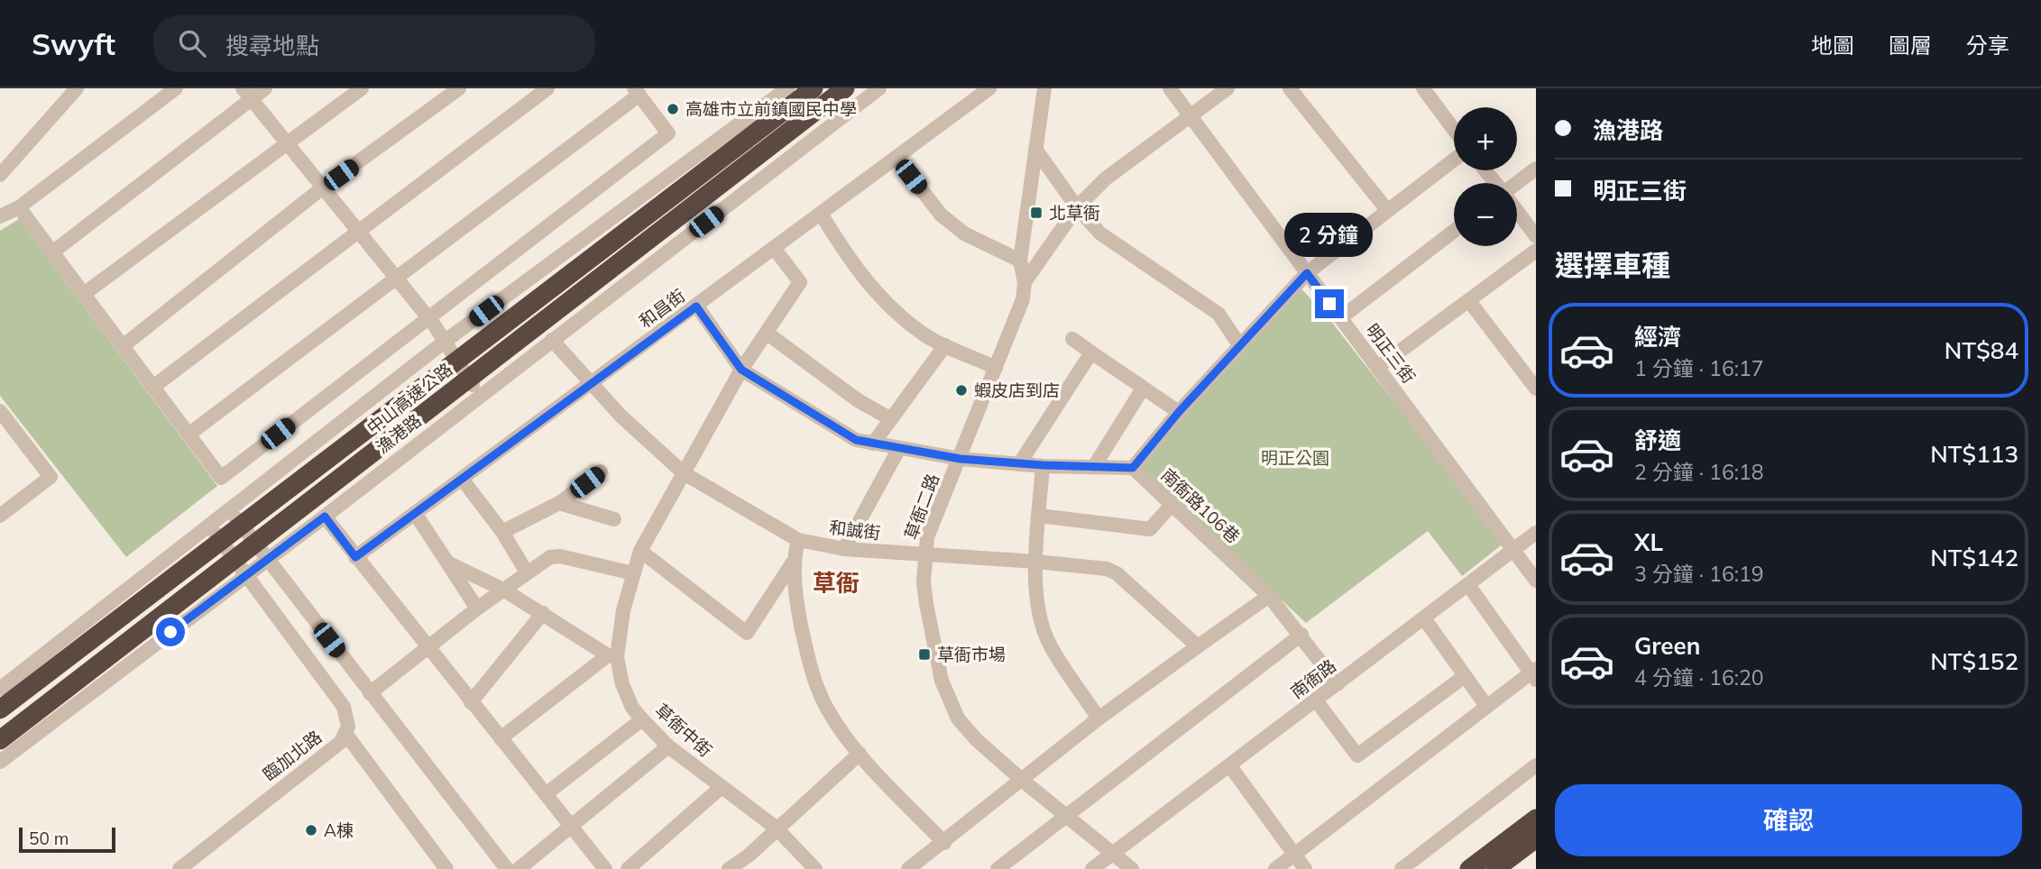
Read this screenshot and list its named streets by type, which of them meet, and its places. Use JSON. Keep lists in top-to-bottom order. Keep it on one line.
{"streets":{"highway":["中山高速公路"],"street":["和昌街","明正三街","漁港路","南衙路106巷","草衙二路","和誠街","南衙路","草衙中街","臨加北路"]},"crossings":[["和昌街","和誠街"],["和昌街","草衙中街"],["明正三街","南衙路"],["漁港路","和誠街"],["漁港路","臨加北路"],["南衙路106巷","南衙路"],["草衙二路","和誠街"],["草衙二路","南衙路"],["和誠街","草衙中街"]],"districts":["草衙"],"parks":["明正公園"],"places":{"other":["高雄市立前鎮國民中學","蝦皮店到店","A棟"],"transit":["北草衙","草衙市場"]},"scale_bar":"50 m","page":{"header":"Swyft","search":"搜尋地點","nav":["地圖","圖層","分享"],"banner":["漁港路","明正三街"],"map_buttons":["+","−"],"bubble":"2 分鐘","heading":"選擇車種","list":[{"name":"經濟","note":"1 分鐘 · 16:17","value":"NT$84"},{"name":"舒適","note":"2 分鐘 · 16:18","value":"NT$113"},{"name":"XL","note":"3 分鐘 · 16:19","value":"NT$142"},{"name":"Green","note":"4 分鐘 · 16:20","value":"NT$152"}],"buttons":"確認","scale":"50 m"}}
